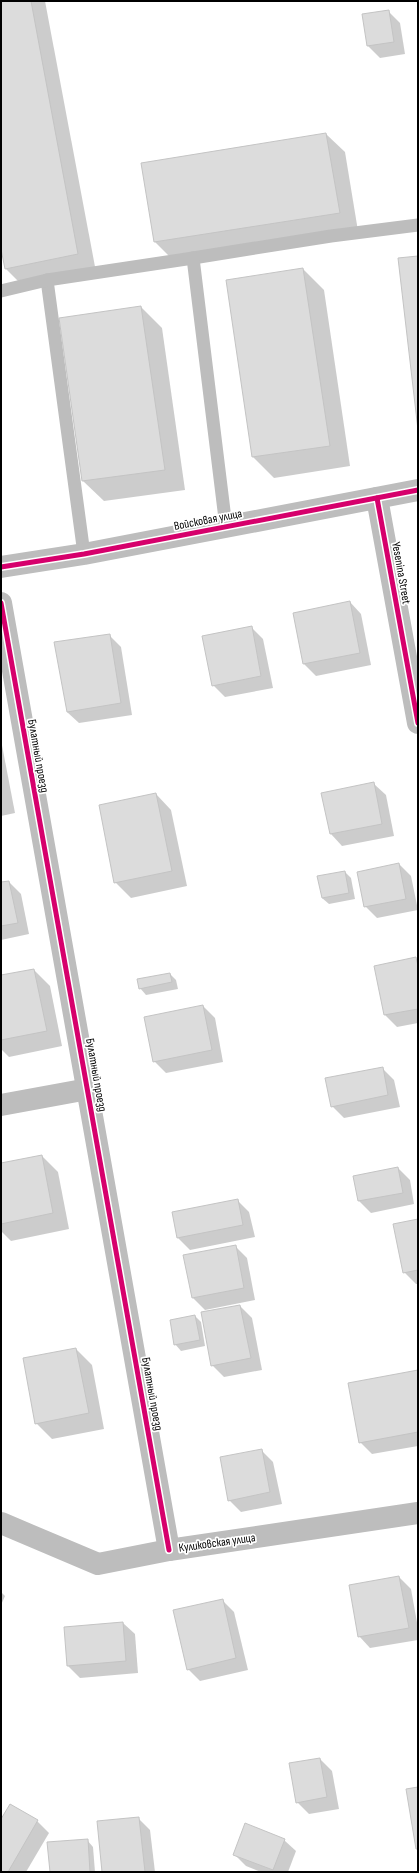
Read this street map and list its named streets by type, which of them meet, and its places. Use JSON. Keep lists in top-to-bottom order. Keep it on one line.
{"streets":{"street":["Войсковая улица","Yesenina Street","Булатный проезд","Куликовская улица"]},"crossings":[["Войсковая улица","Yesenina Street"],["Булатный проезд","Куликовская улица"]]}
